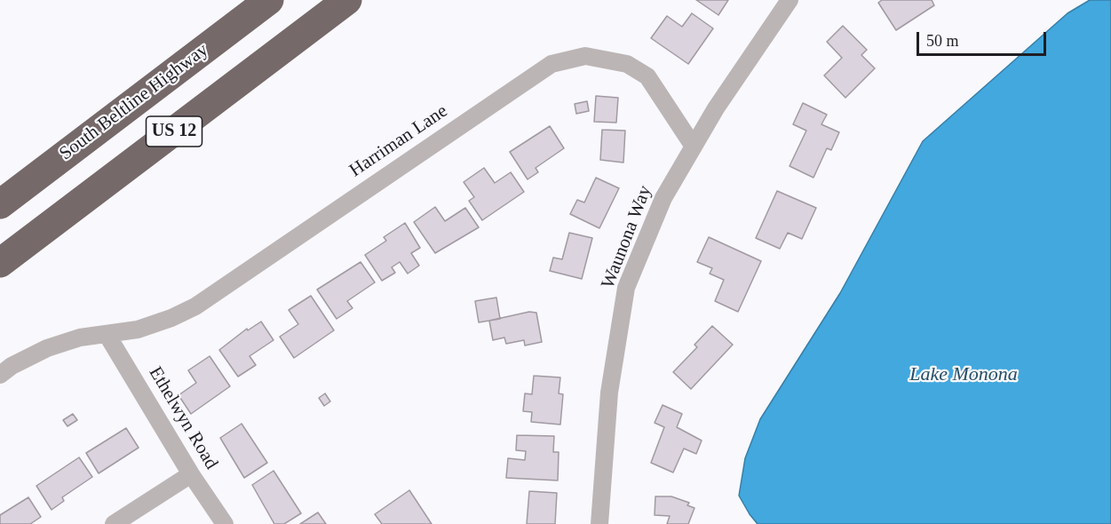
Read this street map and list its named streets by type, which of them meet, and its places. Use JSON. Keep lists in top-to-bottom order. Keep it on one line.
{"streets":{"highway":["South Beltline Highway","US 12"],"street":["Harriman Lane","Waunona Way","Ethelwyn Road"]},"crossings":[["Harriman Lane","Waunona Way"],["Harriman Lane","Ethelwyn Road"]],"water":["Lake Monona"],"scale_bar":"50 m"}
